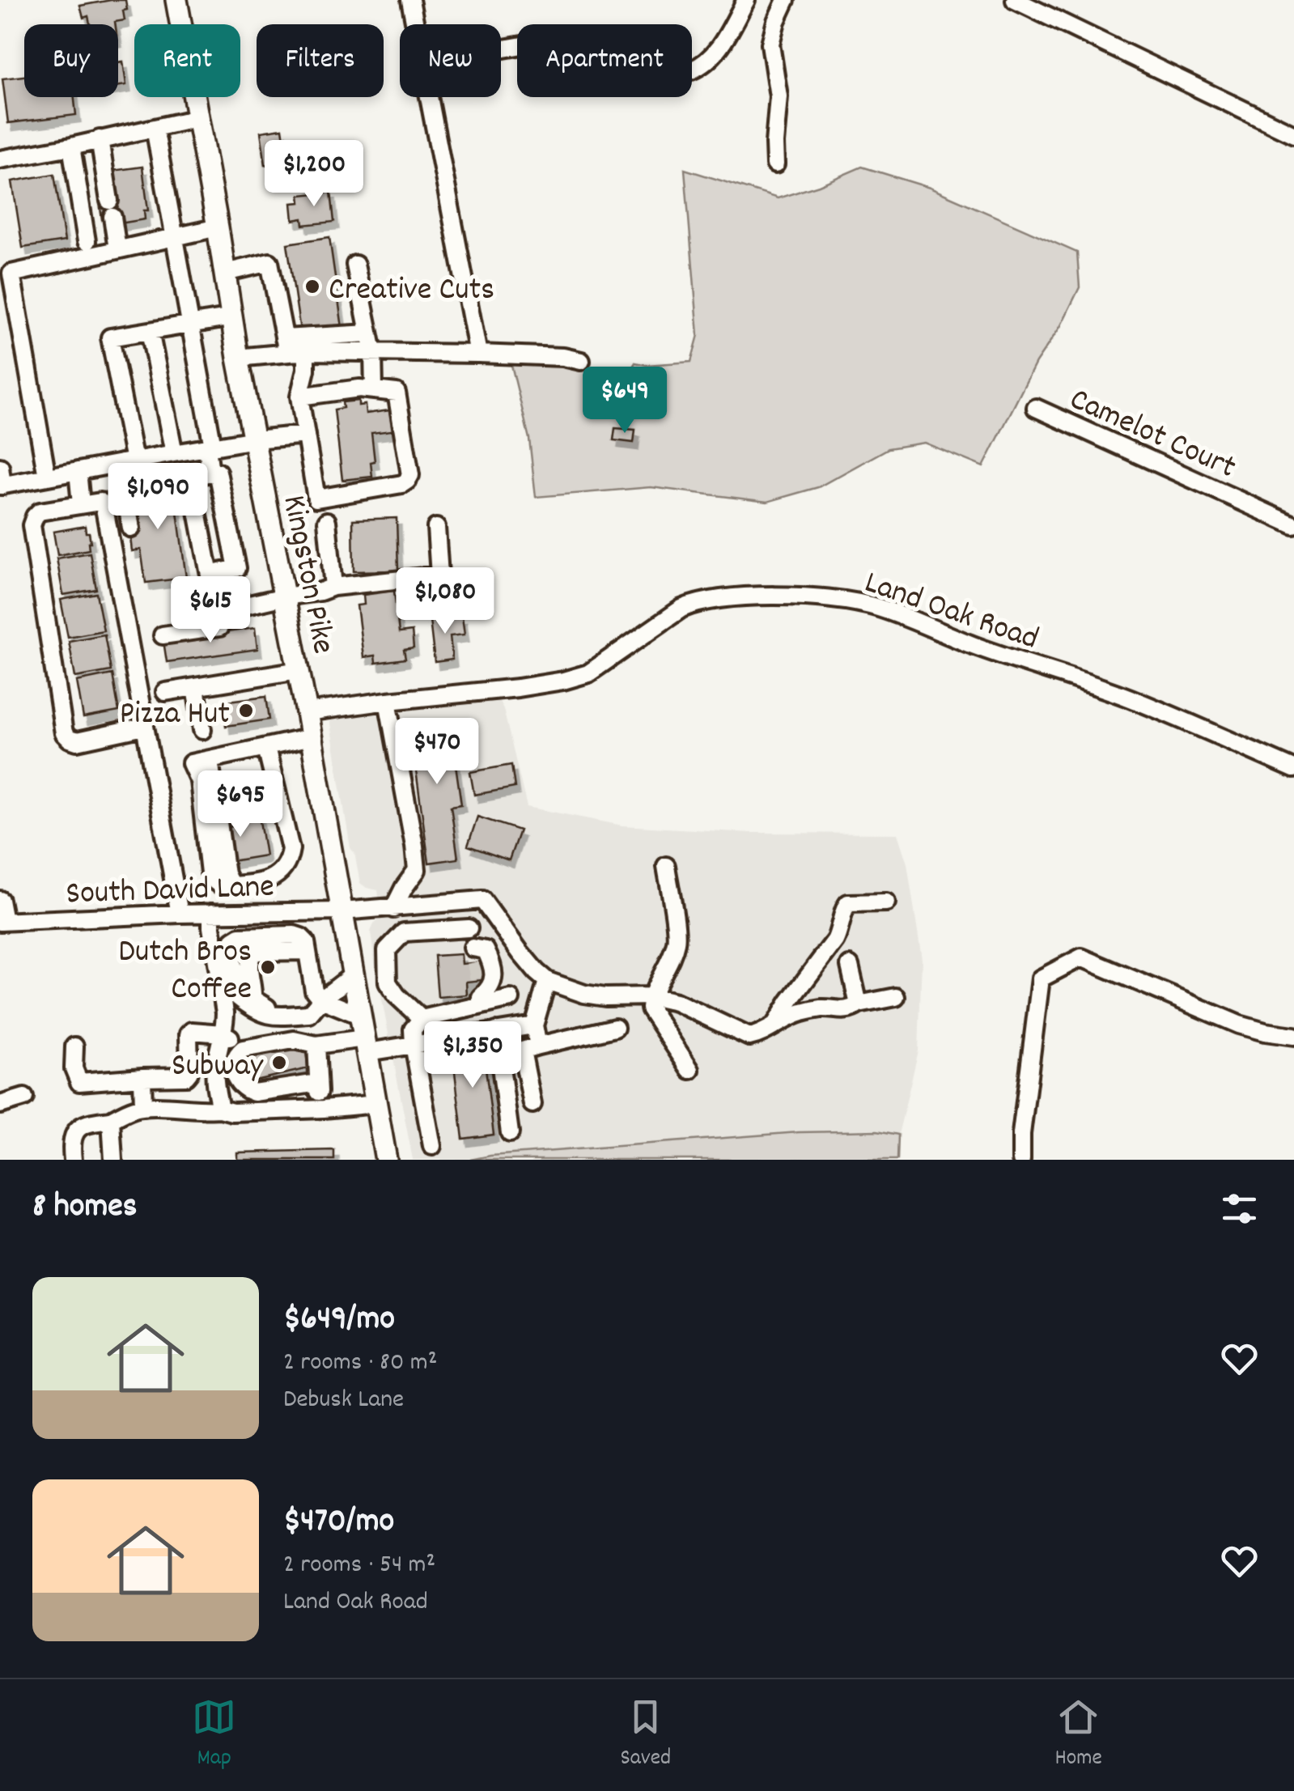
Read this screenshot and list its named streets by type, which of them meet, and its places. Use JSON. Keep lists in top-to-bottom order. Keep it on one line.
{"streets":{"main road":["Kingston Pike"],"street":["Camelot Court","Land Oak Road","South David Lane"]},"crossings":[["Kingston Pike","Land Oak Road"],["Kingston Pike","South David Lane"]],"places":["Creative Cuts","Pizza Hut","Dutch Bros Coffee","Subway"],"page":{"chip":["Buy","Rent","Filters","New","Apartment"],"price":["$1,200","$649","$1,090","$1,080","$615","$470","$695","$1,350"],"heading":"8 homes","list":[{"name":"$649/mo","note":"2 rooms · 80 m² · Debusk Lane"},{"name":"$470/mo","note":"2 rooms · 54 m² · Land Oak Road"}],"tabs":["Map","Saved","Home"]}}
